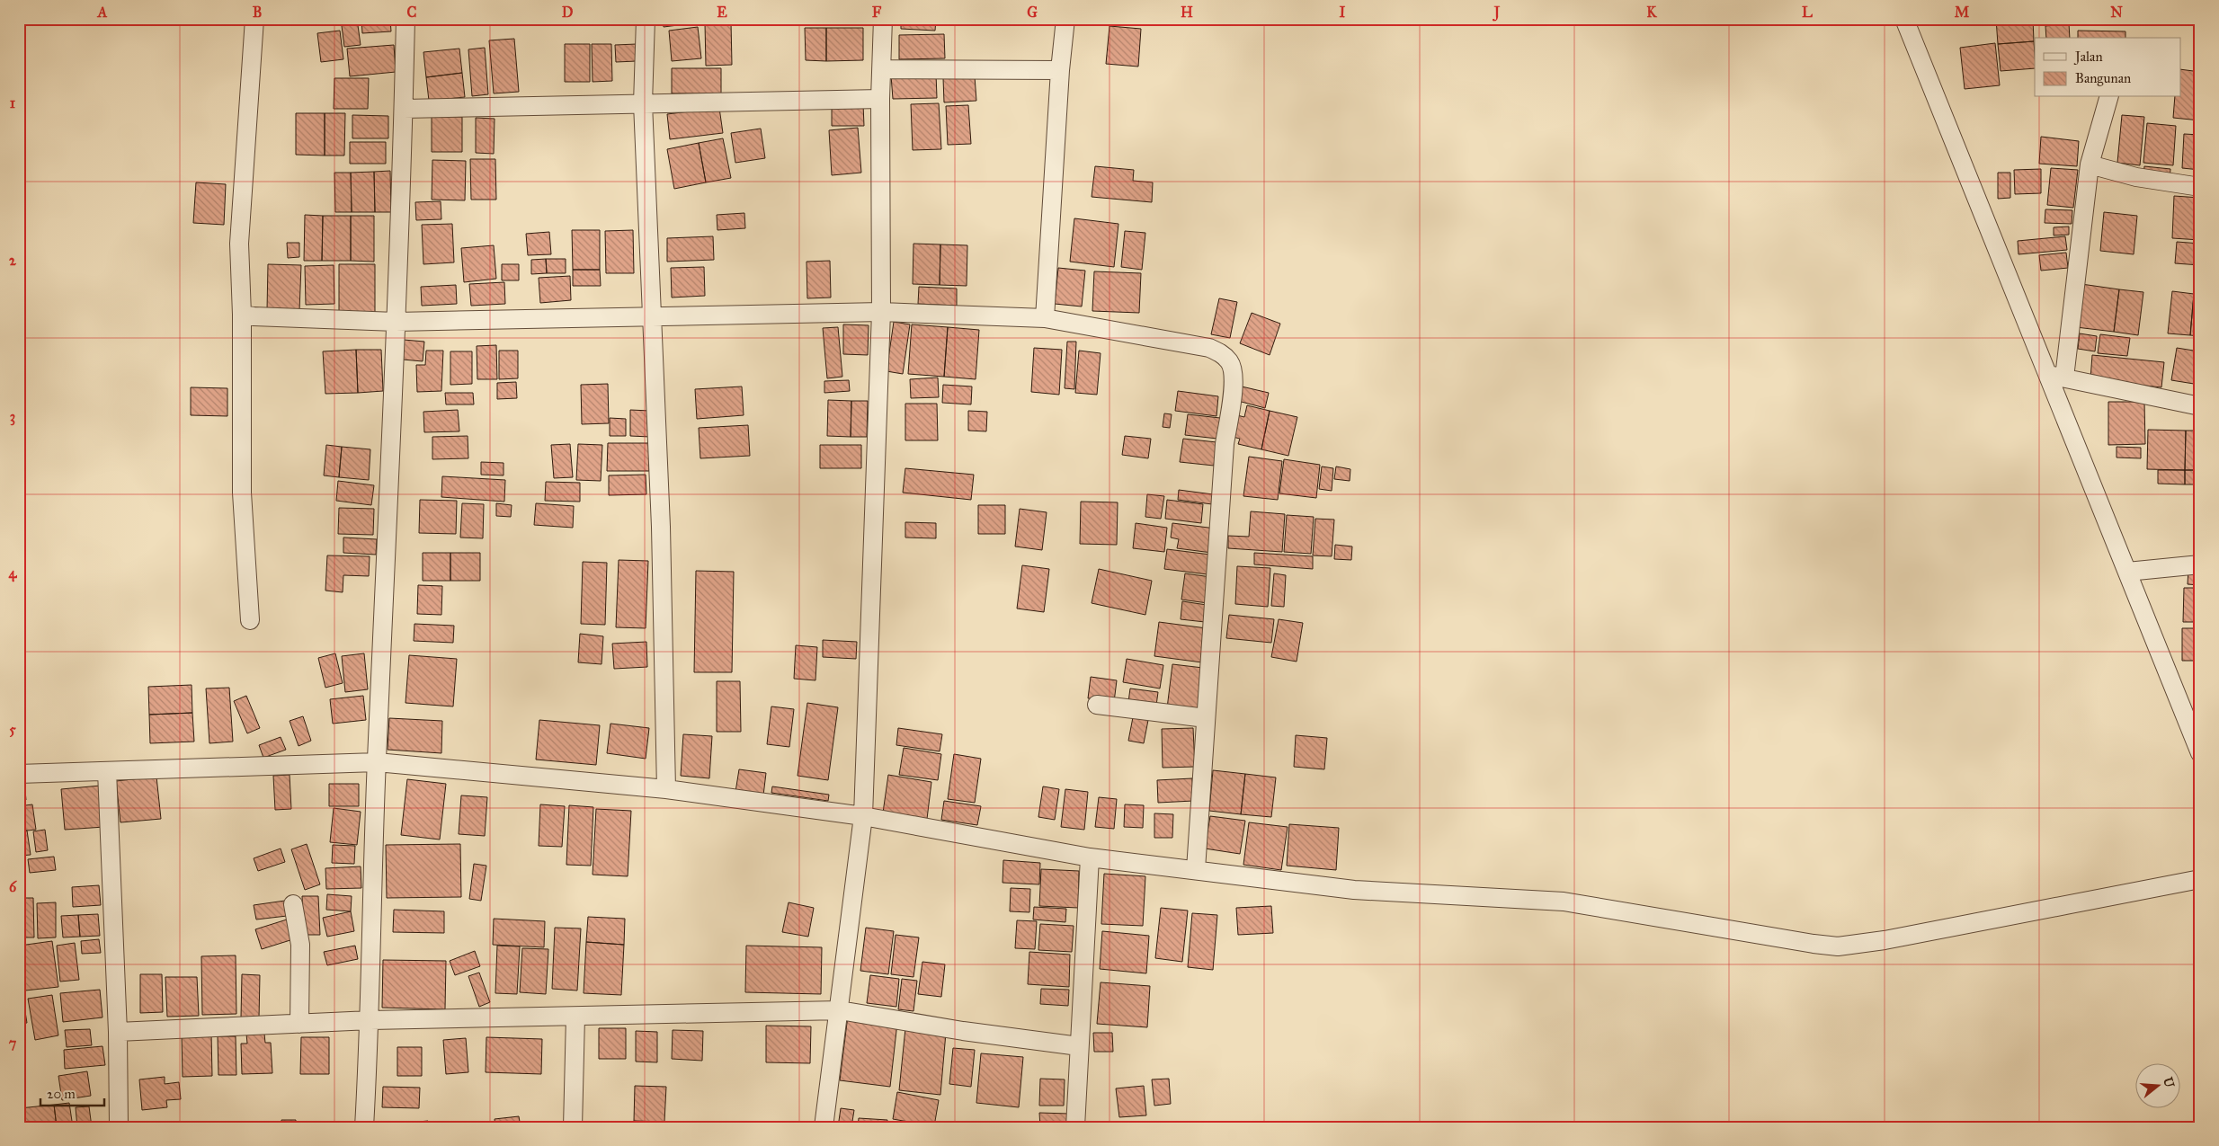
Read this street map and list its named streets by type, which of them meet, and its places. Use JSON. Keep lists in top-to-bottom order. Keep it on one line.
{"legend":["Jalan","Bangunan"],"scale_bar":"20 m","north":"right","grid":{"columns":["A","B","C","D","E","F","G","H","I","J","K","L","M","N"],"rows":["1","2","3","4","5","6","7"]}}
